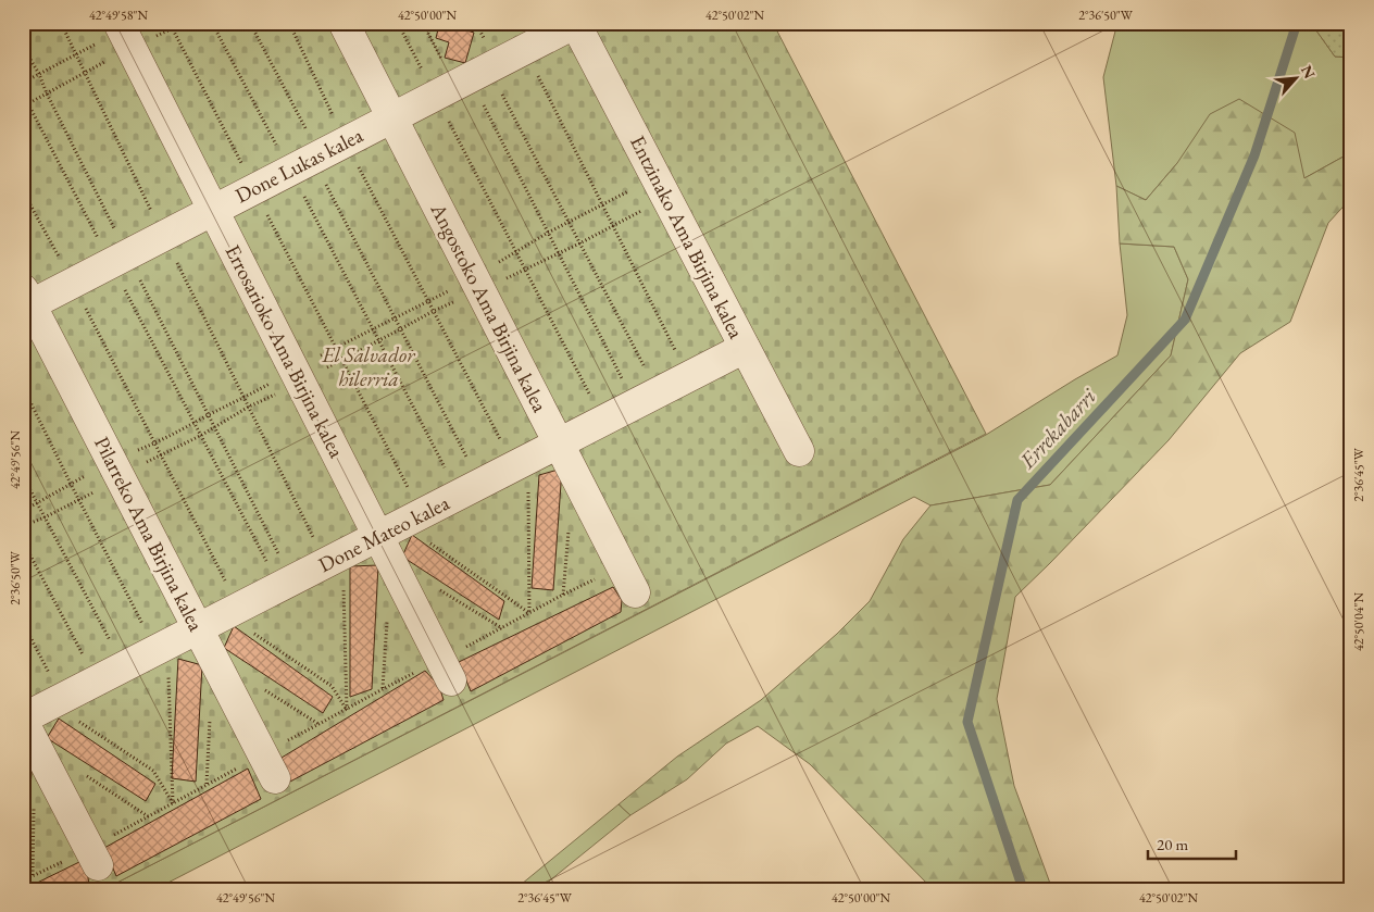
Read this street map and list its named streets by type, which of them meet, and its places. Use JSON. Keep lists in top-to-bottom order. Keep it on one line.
{"streets":{"street":["Done Lukas kalea","Entzinako Ama Birjina kalea","Angostoko Ama Birjina kalea","Errosarioko Ama Birjina kalea","Pilarreko Ama Birjina kalea","Done Mateo kalea"]},"crossings":[["Done Lukas kalea","Entzinako Ama Birjina kalea"],["Done Lukas kalea","Angostoko Ama Birjina kalea"],["Done Lukas kalea","Errosarioko Ama Birjina kalea"],["Done Lukas kalea","Pilarreko Ama Birjina kalea"],["Entzinako Ama Birjina kalea","Done Mateo kalea"],["Angostoko Ama Birjina kalea","Done Mateo kalea"],["Errosarioko Ama Birjina kalea","Done Mateo kalea"],["Pilarreko Ama Birjina kalea","Done Mateo kalea"]],"water":["Errekabarri"],"parks":["El Salvador hilerria"],"scale_bar":"20 m","north":"top right","coordinates":["42°49'58\"N","42°50'00\"N","42°50'02\"N","2°36'50\"W","42°49'56\"N","2°36'45\"W","42°50'04\"N"]}
